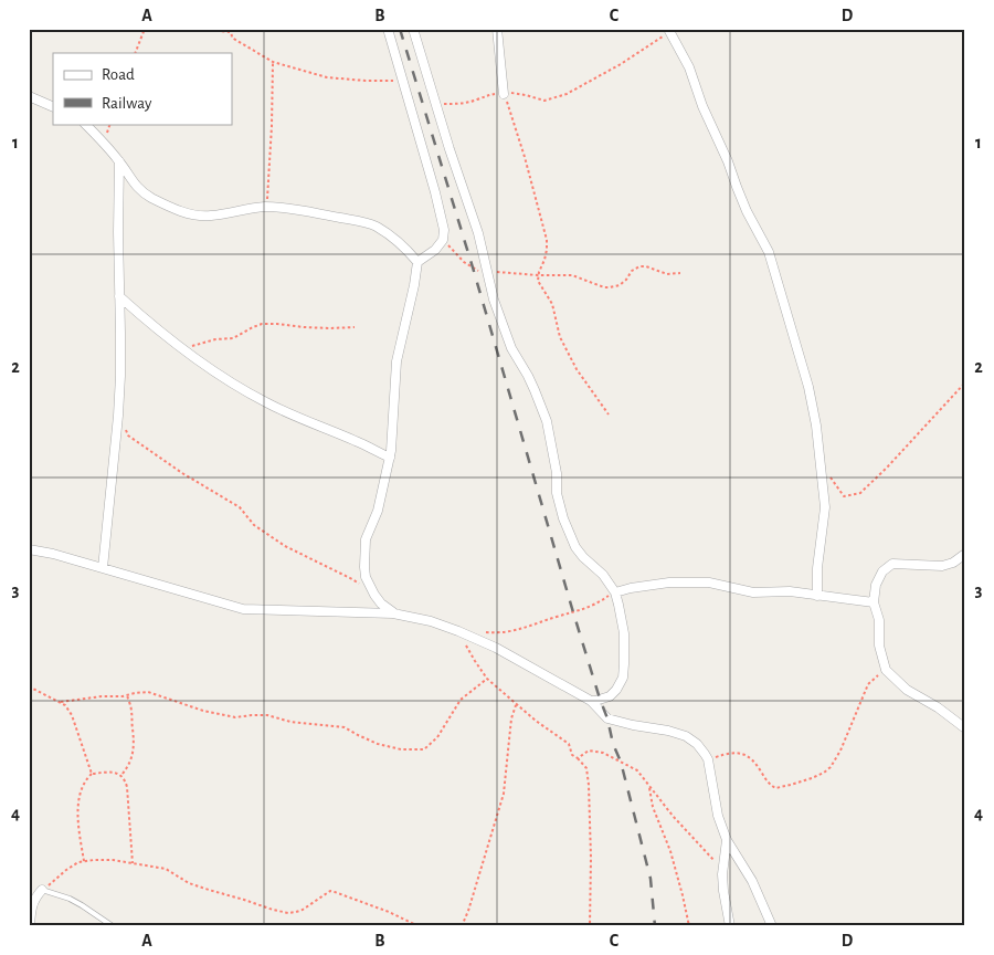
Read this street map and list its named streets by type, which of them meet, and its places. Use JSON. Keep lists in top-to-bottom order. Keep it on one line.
{"legend":["Road","Railway"],"grid":{"columns":["A","B","C","D"],"rows":["1","2","3","4"]}}
